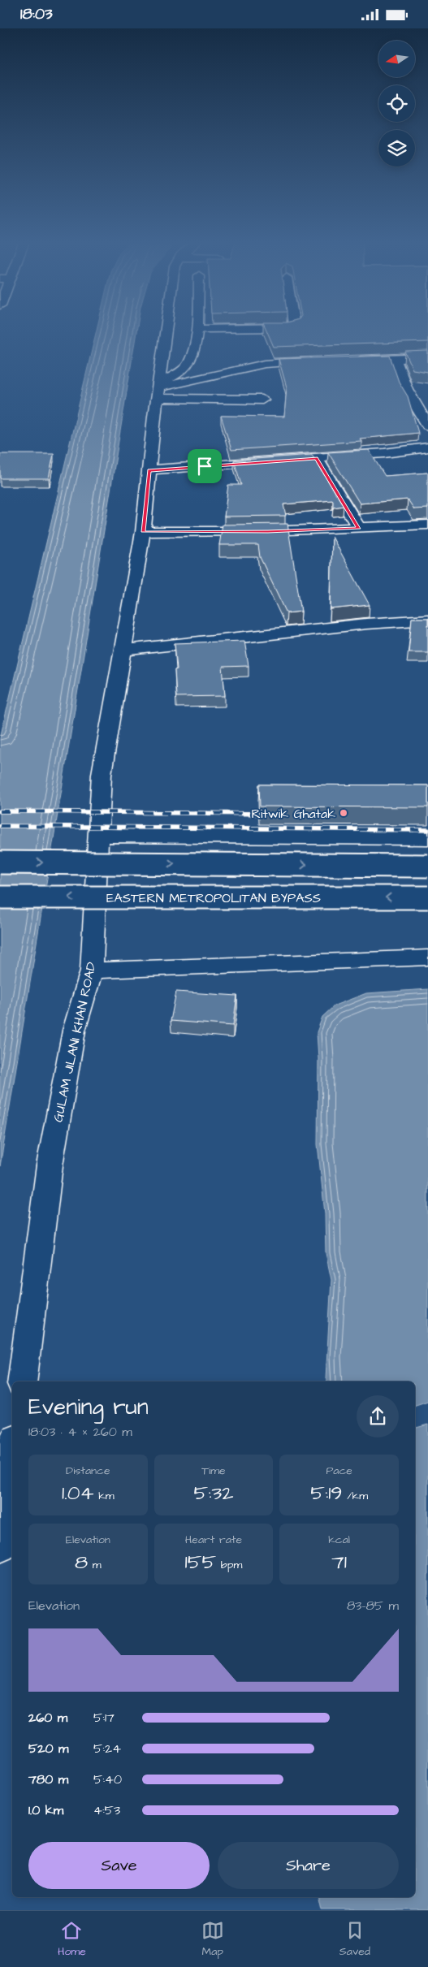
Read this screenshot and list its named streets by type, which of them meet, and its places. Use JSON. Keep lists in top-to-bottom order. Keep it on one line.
{"streets":{"street":["EASTERN METROPOLITAN BYPASS","GULAM JILANI KHAN ROAD"]},"places":["Ritwik Ghatak"],"north":"left","page":{"status":"18:03","heading":["Evening run","18:03 · 4 × 260 m"],"stats":[["Distance","1.04 km"],["Time","5:32"],["Pace","5:19 /km"],["Elevation","8 m"],["Heart rate","155 bpm"],["kcal","71"]],"chart":["Elevation","83–85 m"],"list":[{"name":"260 m","note":"5:17"},{"name":"520 m","note":"5:24"},{"name":"780 m","note":"5:40"},{"name":"1.0 km","note":"4:53"}],"buttons":["Save","Share"],"tabs":["Home","Map","Saved"]}}
